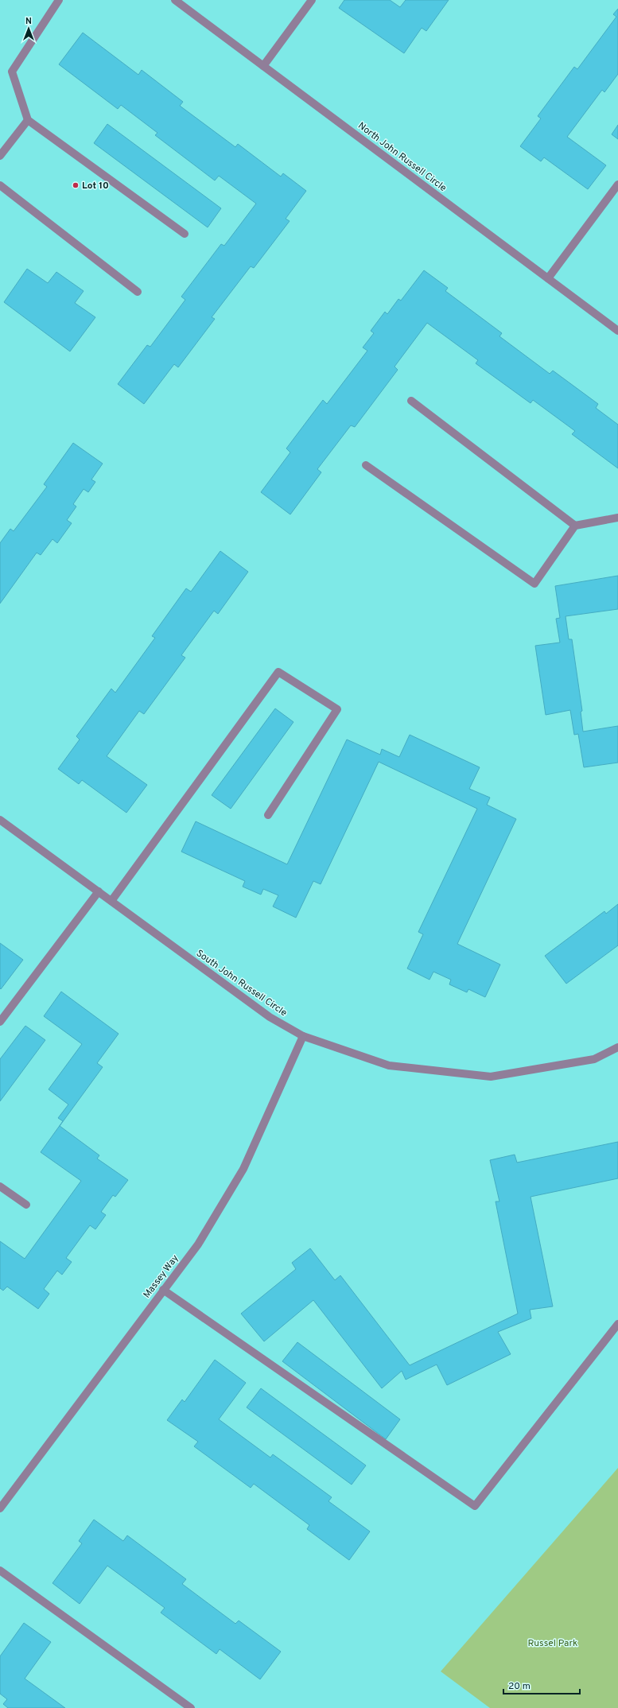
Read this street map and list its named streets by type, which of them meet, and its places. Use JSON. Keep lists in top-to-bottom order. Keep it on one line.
{"streets":{"street":["North John Russell Circle","South John Russell Circle","Massey Way"]},"crossings":[["South John Russell Circle","Massey Way"]],"parks":["Russel Park"],"places":["Lot 10"],"scale_bar":"20 m","north":"top"}
